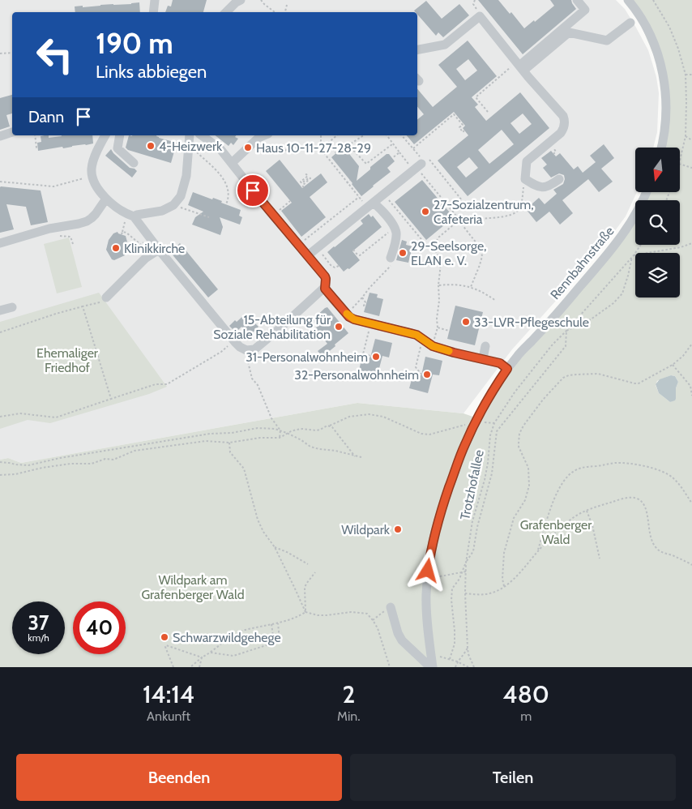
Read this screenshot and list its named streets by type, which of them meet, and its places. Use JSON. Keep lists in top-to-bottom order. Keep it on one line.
{"streets":{"street":["Rennbahnstraße"],"path":["Trotzhofallee"]},"parks":["Ehemaliger Friedhof","Grafenberger Wald","Wildpark am Grafenberger Wald"],"places":["4-Heizwerk","Haus 10-11-27-28-29","27-Sozialzentrum, Cafeteria","Klinikkirche","29-Seelsorge, ELAN e. V.","33-LVR-Pflegeschule","15-Abteilung für Soziale Rehabilitation","31-Personalwohnheim","32-Personalwohnheim","Wildpark","Schwarzwildgehege"],"north":"bottom","page":{"turn":["190 m","Links abbiegen"],"then":"Dann","speed":"37 km/h","limit":"40","eta":["14:14","Ankunft","2","Min.","480","m"],"buttons":["Beenden","Teilen"]}}
